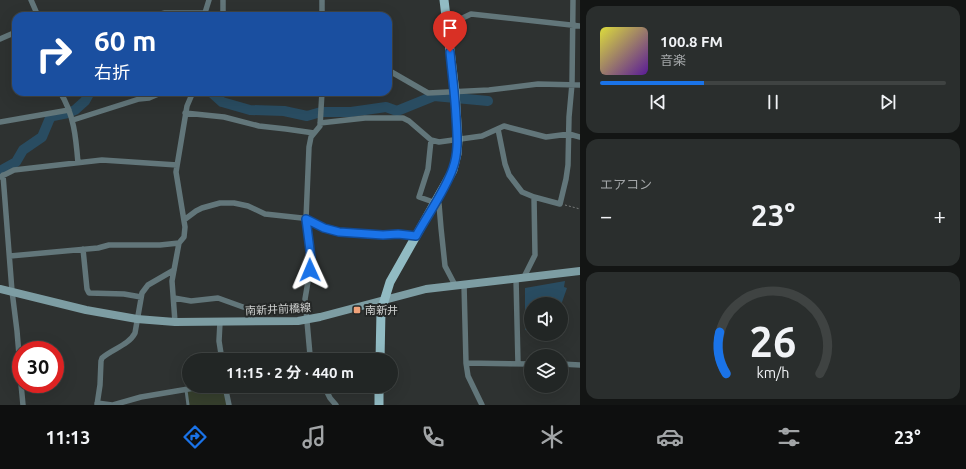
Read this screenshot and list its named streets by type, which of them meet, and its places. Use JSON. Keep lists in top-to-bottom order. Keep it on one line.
{"streets":{"main road":["南新井前橋線"]},"places":{"transit":["南新井"]},"page":{"turn":["60 m","右折"],"song":["100.8 FM","音楽"],"tile":"エアコン","heat":["−","23°","+"],"limit":"30","trip":"11:15 · 2 分 · 440 m","tabs":["11:13","23°"],"gauge":["26","km/h"]}}
